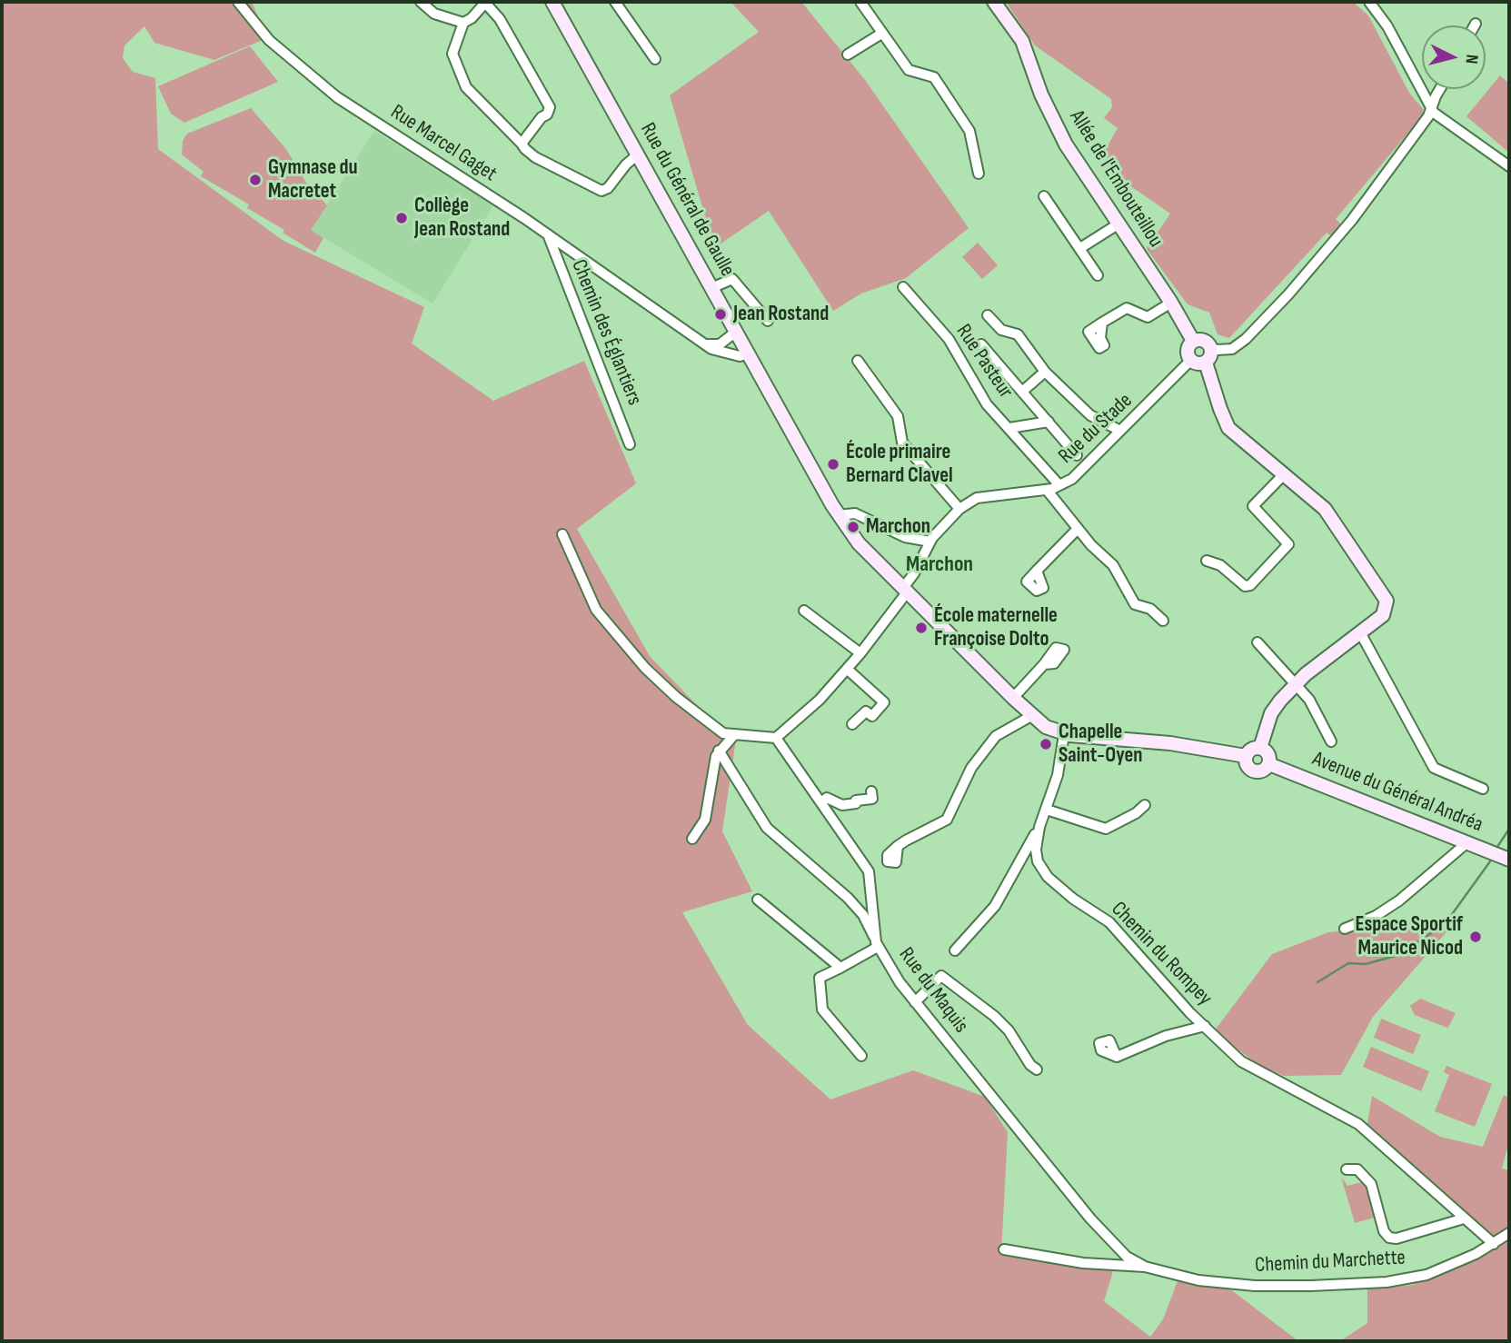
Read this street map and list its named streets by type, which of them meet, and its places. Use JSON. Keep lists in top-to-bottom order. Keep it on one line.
{"streets":{"main road":["Allée de l'Embouteillou","Rue du Général de Gaulle","Avenue du Général Andréa"],"street":["Rue Marcel Gaget","Chemin des Églantiers","Rue Pasteur","Rue du Stade","Chemin du Rompey","Rue du Maquis","Chemin du Marchette"]},"crossings":[["Rue Marcel Gaget","Rue du Général de Gaulle"],["Rue Marcel Gaget","Chemin des Églantiers"],["Allée de l'Embouteillou","Rue du Stade"],["Rue du Général de Gaulle","Rue du Stade"],["Rue du Général de Gaulle","Avenue du Général Andréa"],["Rue du Général de Gaulle","Chemin du Rompey"],["Rue Pasteur","Rue du Stade"],["Chemin du Rompey","Chemin du Marchette"],["Rue du Maquis","Chemin du Marchette"]],"districts":["Marchon"],"places":["Gymnase du Macretet","Collège Jean Rostand","Jean Rostand","École primaire Bernard Clavel","Marchon","École maternelle Françoise Dolto","Chapelle Saint-Oyen","Espace Sportif Maurice Nicod"],"north":"right"}
